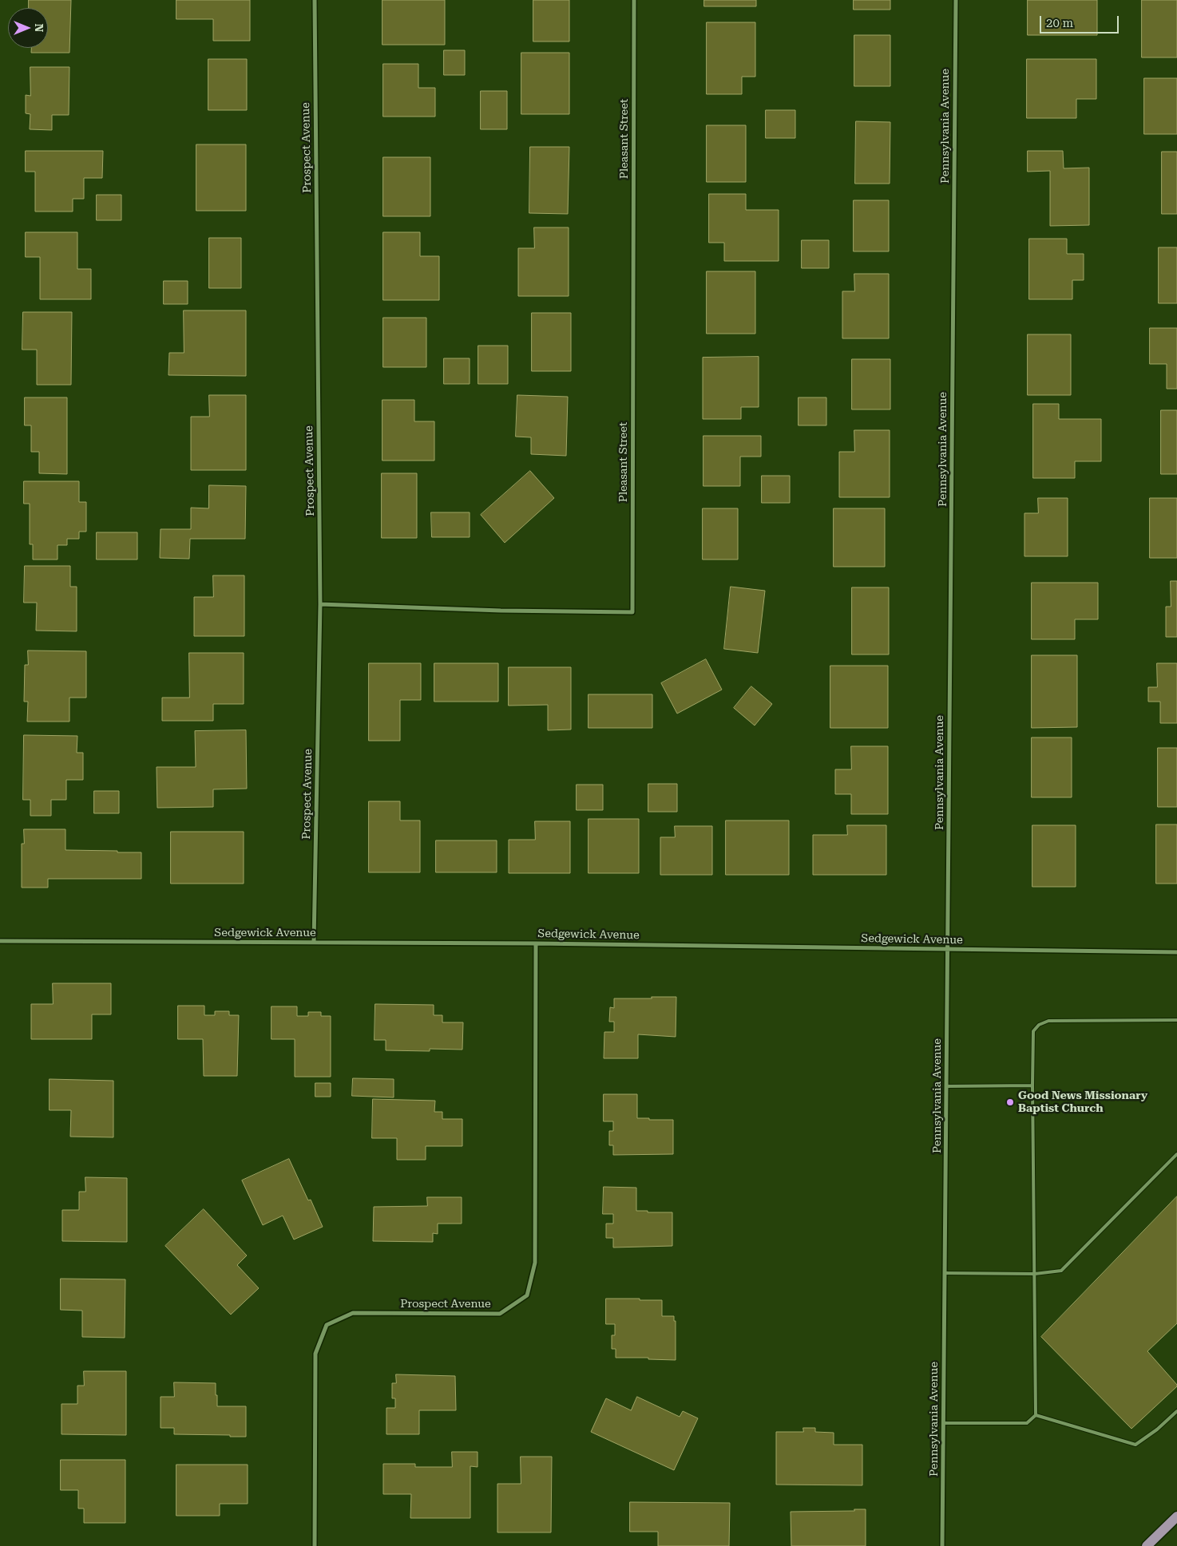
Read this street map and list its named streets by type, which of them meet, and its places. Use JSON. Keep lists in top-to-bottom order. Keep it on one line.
{"streets":{"street":["Pennsylvania Avenue","Pleasant Street","Prospect Avenue","Sedgewick Avenue"]},"crossings":[["Pennsylvania Avenue","Sedgewick Avenue"],["Pleasant Street","Prospect Avenue"],["Prospect Avenue","Sedgewick Avenue"]],"places":["Good News Missionary Baptist Church"],"scale_bar":"20 m","north":"right"}
